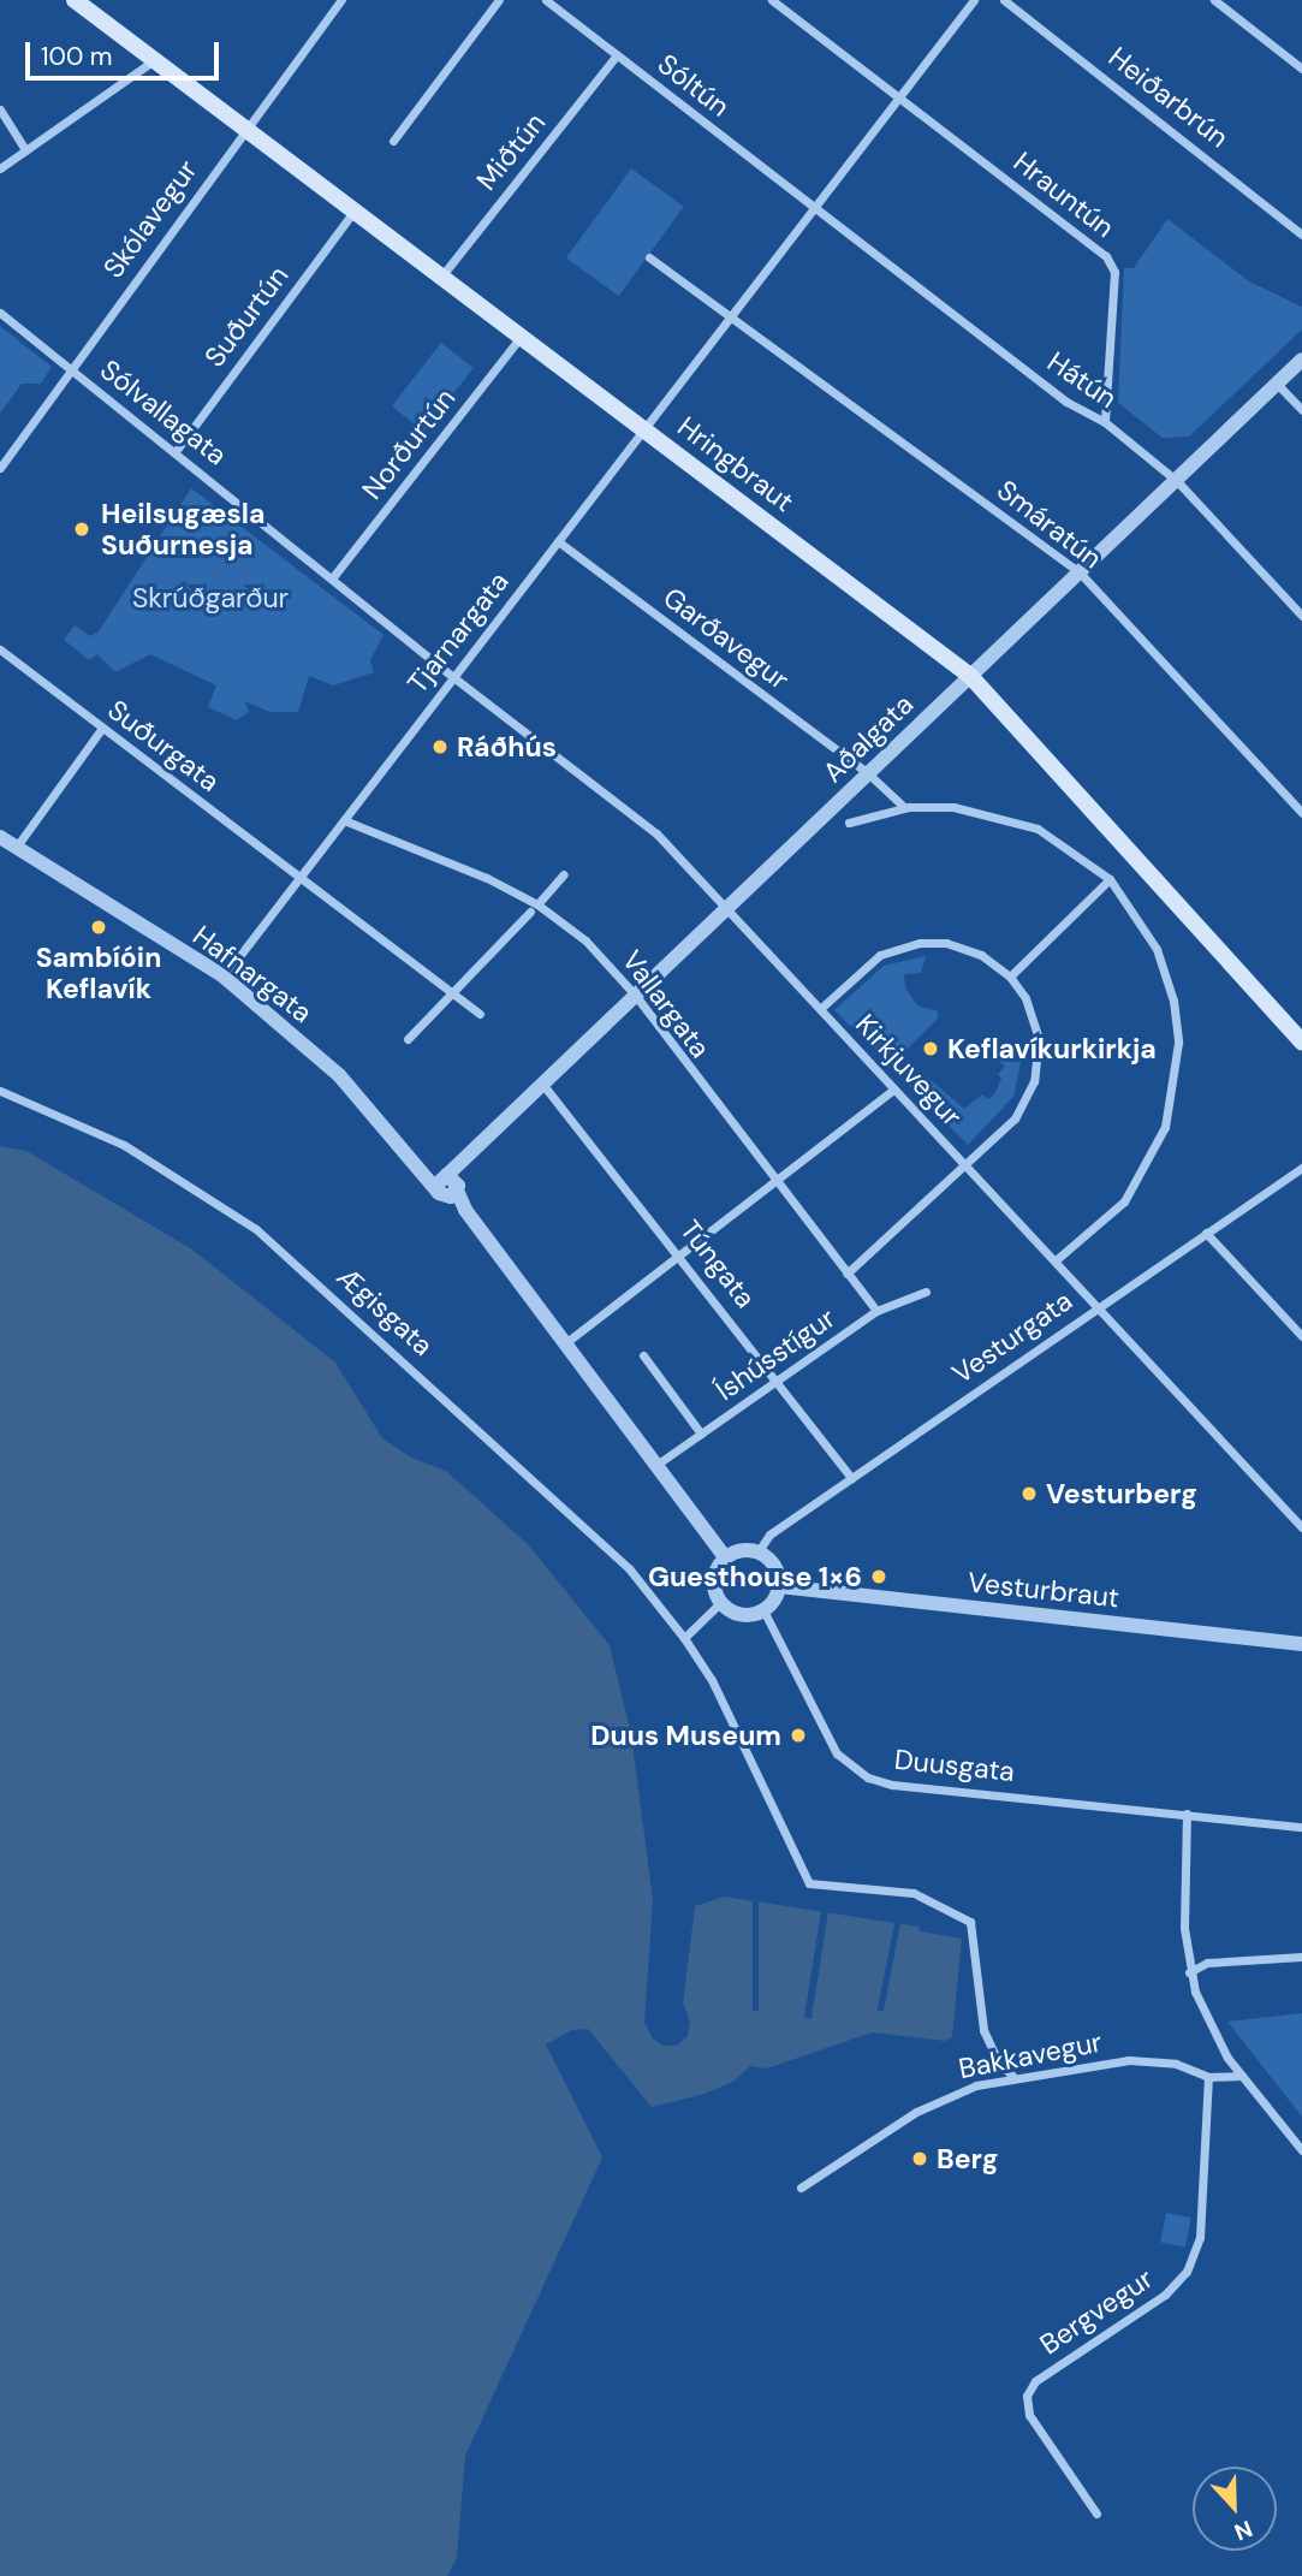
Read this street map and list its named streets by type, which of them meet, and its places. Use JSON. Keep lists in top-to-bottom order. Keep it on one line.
{"streets":{"main road":["Hringbraut"],"street":["Sóltún","Heiðarbrún","Miðtún","Hrauntún","Skólavegur","Suðurtún","Hátún","Sólvallagata","Norðurtún","Smáratún","Tjarnargata","Garðavegur","Aðalgata","Suðurgata","Hafnargata","Vallargata","Kirkjuvegur","Túngata","Ægisgata","Vesturgata","Íshússtígur","Vesturbraut","Duusgata","Bakkavegur","Bergvegur"]},"crossings":[["Sóltún","Miðtún"],["Sóltún","Hátún"],["Sóltún","Tjarnargata"],["Miðtún","Hringbraut"],["Hrauntún","Hátún"],["Hrauntún","Tjarnargata"],["Skólavegur","Sólvallagata"],["Skólavegur","Hringbraut"],["Suðurtún","Sólvallagata"],["Suðurtún","Hringbraut"],["Hátún","Tjarnargata"],["Hátún","Aðalgata"],["Sólvallagata","Norðurtún"],["Sólvallagata","Tjarnargata"],["Sólvallagata","Kirkjuvegur"],["Norðurtún","Hringbraut"],["Hringbraut","Tjarnargata"],["Hringbraut","Aðalgata"],["Smáratún","Tjarnargata"],["Smáratún","Aðalgata"],["Tjarnargata","Garðavegur"],["Tjarnargata","Suðurgata"],["Tjarnargata","Hafnargata"],["Tjarnargata","Vallargata"],["Tjarnargata","Kirkjuvegur"],["Garðavegur","Aðalgata"],["Aðalgata","Hafnargata"],["Aðalgata","Vallargata"],["Aðalgata","Kirkjuvegur"],["Aðalgata","Túngata"],["Hafnargata","Vesturgata"],["Hafnargata","Íshússtígur"],["Hafnargata","Vesturbraut"],["Hafnargata","Duusgata"],["Vallargata","Íshússtígur"],["Kirkjuvegur","Vesturgata"],["Túngata","Vesturgata"],["Túngata","Íshússtígur"],["Ægisgata","Bakkavegur"],["Vesturgata","Vesturbraut"],["Vesturgata","Duusgata"],["Vesturbraut","Duusgata"],["Bakkavegur","Bergvegur"]],"parks":["Skrúðgarður"],"places":["Heilsugæsla Suðurnesja","Ráðhús","Sambíóin Keflavík","Keflavíkurkirkja","Vesturberg","Guesthouse 1×6","Duus Museum","Berg"],"scale_bar":"100 m","north":"bottom"}
